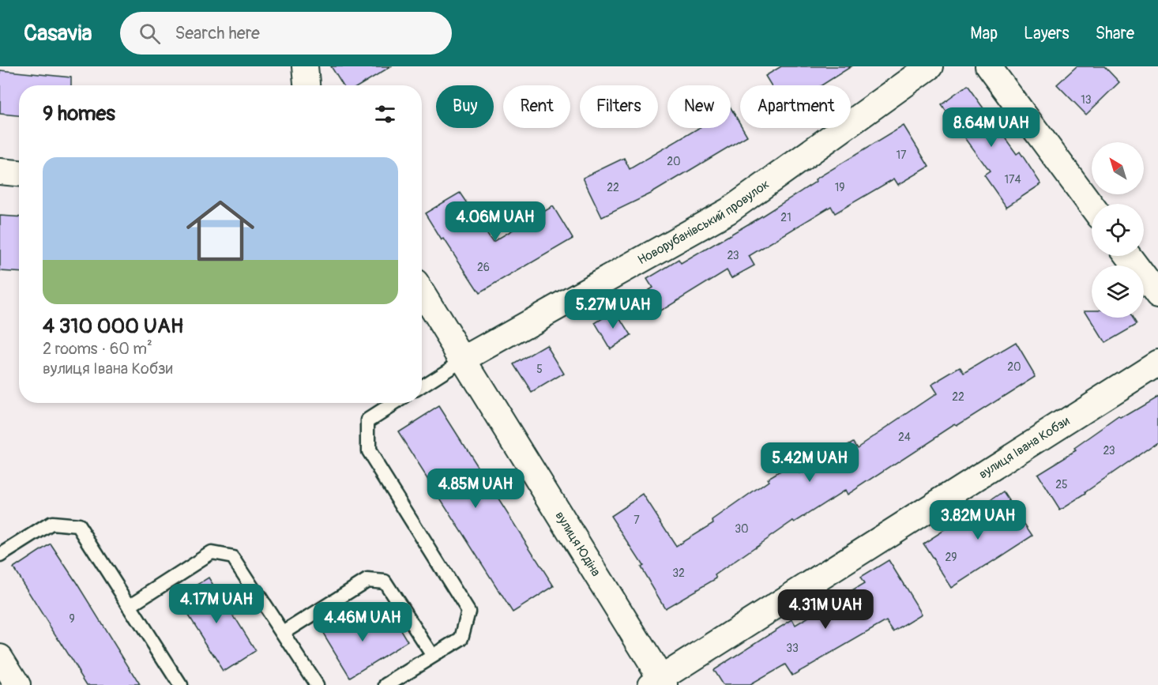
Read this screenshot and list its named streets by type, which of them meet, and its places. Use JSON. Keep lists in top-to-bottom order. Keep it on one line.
{"streets":{"street":["Новорубанівський провулок","вулиця Івана Кобзи","вулиця Юдіна"]},"crossings":[["Новорубанівський провулок","вулиця Юдіна"],["вулиця Івана Кобзи","вулиця Юдіна"]],"house_numbers":["13","17","20","174","22","19","21","23","26","20","5","22","24","23","25","7","30","29","32","9","33"],"north":"top left","page":{"header":"Casavia","search":"Search here","nav":["Map","Layers","Share"],"chip":["Buy","Rent","Filters","New","Apartment"],"heading":"9 homes","price":["8.64M UAH","4.06M UAH","5.27M UAH","5.42M UAH","4.85M UAH","3.82M UAH","4.17M UAH","4.31M UAH","4.46M UAH"],"list":[{"name":"4 310 000 UAH","note":"2 rooms · 60 m² · вулиця Івана Кобзи"}]}}
